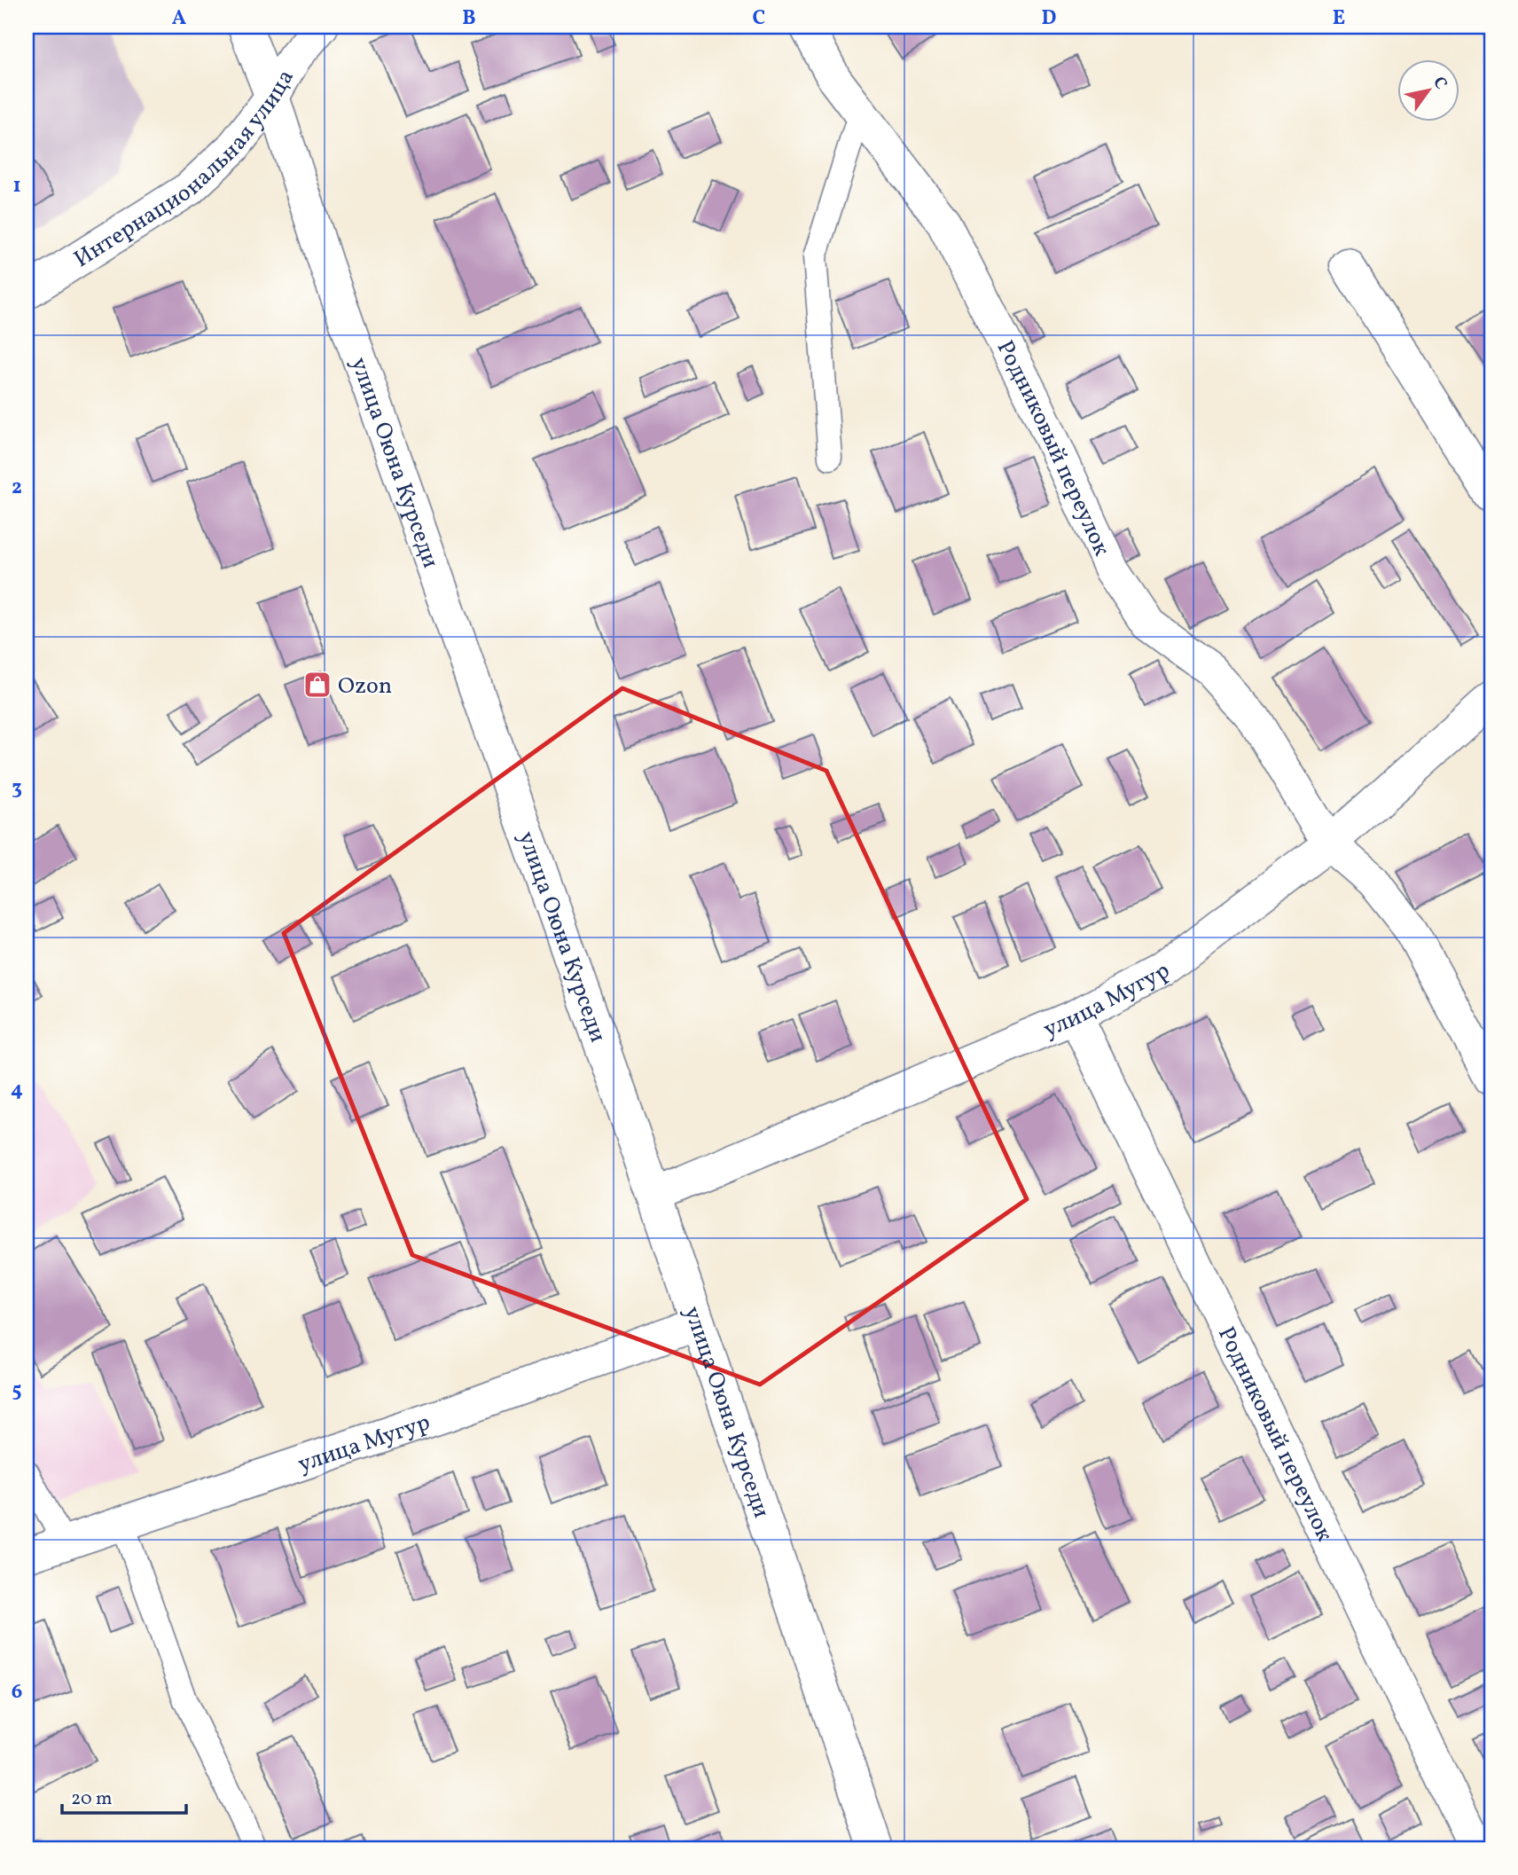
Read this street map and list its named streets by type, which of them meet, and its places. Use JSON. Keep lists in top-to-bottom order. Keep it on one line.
{"streets":{"street":["Интернациональная улица","Родниковый переулок","улица Оюна Курседи","улица Мугур"]},"crossings":[["Интернациональная улица","улица Оюна Курседи"],["Родниковый переулок","улица Мугур"],["улица Оюна Курседи","улица Мугур"]],"places":{"shop":["Ozon"]},"scale_bar":"20 m","north":"top right","grid":{"columns":["A","B","C","D","E"],"rows":["1","2","3","4","5","6"]}}
